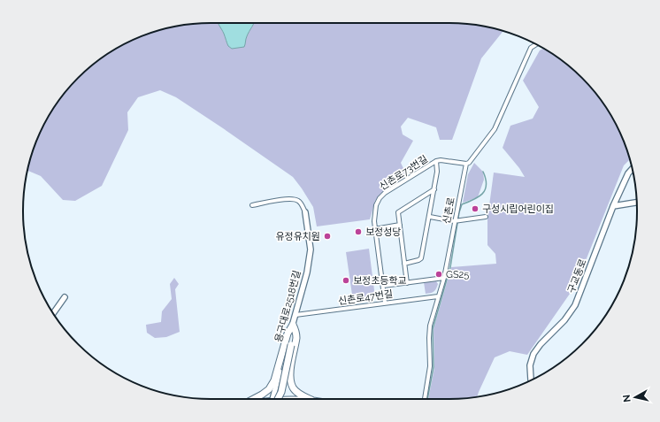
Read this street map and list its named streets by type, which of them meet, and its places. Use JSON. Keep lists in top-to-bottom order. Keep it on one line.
{"streets":{"street":["신촌로73번길","신촌로","구교동로","신촌로47번길","용구대로2518번길"]},"crossings":[["신촌로73번길","신촌로"],["신촌로73번길","신촌로47번길"],["신촌로","신촌로47번길"],["신촌로47번길","용구대로2518번길"]],"places":["구성시립어린이집","보정성당","유정유치원","GS25","보정초등학교"],"north":"left"}
